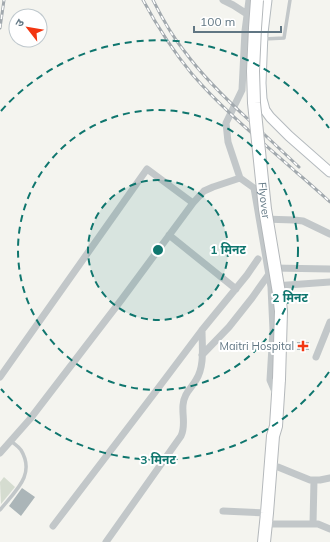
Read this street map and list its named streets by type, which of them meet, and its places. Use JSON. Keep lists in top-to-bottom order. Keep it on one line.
{"streets":{"highway":["Flyover"]},"places":{"health":["Maitri Hospital"]},"scale_bar":"100 m","north":"top left","rings":["1 मिनट","2 मिनट","3 मिनट"]}
